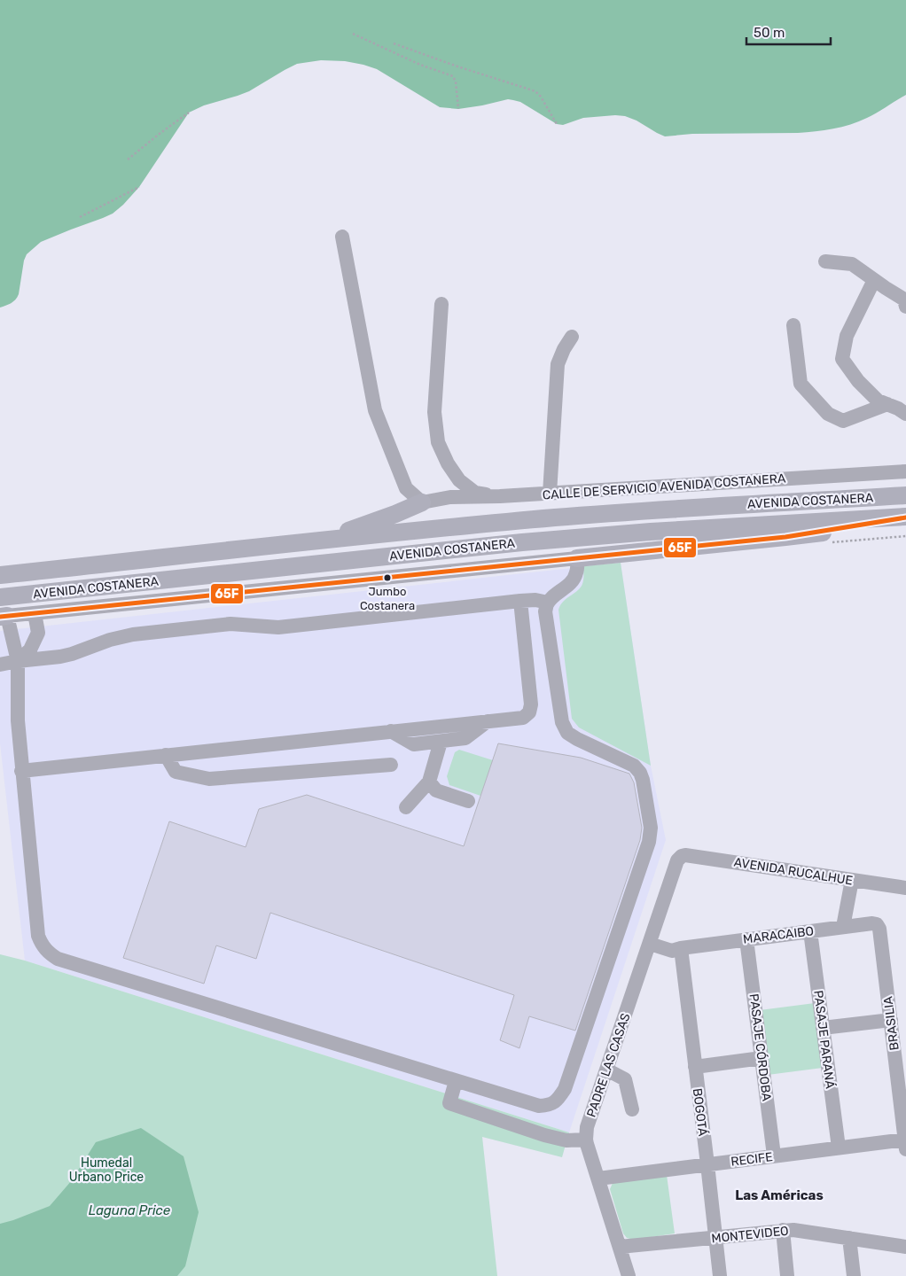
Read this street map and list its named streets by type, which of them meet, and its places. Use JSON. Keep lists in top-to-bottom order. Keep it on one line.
{"streets":{"main road":["AVENIDA COSTANERA"],"street":["CALLE DE SERVICIO AVENIDA COSTANERA","AVENIDA RUCALHUE","MARACAIBO","BRASILIA","PASAJE PARANÁ","PASAJE CÓRDOBA","PADRE LAS CASAS","BOGOTÁ","RECIFE","MONTEVIDEO"]},"crossings":[["AVENIDA RUCALHUE","PADRE LAS CASAS"],["MARACAIBO","BRASILIA"],["MARACAIBO","PASAJE PARANÁ"],["MARACAIBO","PASAJE CÓRDOBA"],["MARACAIBO","BOGOTÁ"],["BRASILIA","RECIFE"],["PASAJE PARANÁ","RECIFE"],["PASAJE CÓRDOBA","RECIFE"],["PADRE LAS CASAS","RECIFE"],["PADRE LAS CASAS","MONTEVIDEO"],["BOGOTÁ","RECIFE"],["BOGOTÁ","MONTEVIDEO"]],"districts":["Las Américas"],"water":["Laguna Price"],"parks":["Humedal Urbano Price"],"places":["Jumbo Costanera"],"lines":["transit line 65F"],"scale_bar":"50 m"}
